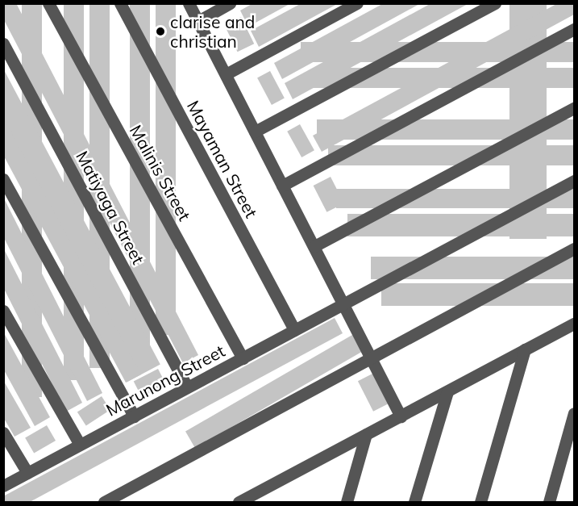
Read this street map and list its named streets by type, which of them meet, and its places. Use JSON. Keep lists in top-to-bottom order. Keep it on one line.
{"streets":{"street":["Mayaman Street","Malinis Street","Matiyaga Street","Marunong Street"]},"crossings":[["Mayaman Street","Marunong Street"],["Malinis Street","Marunong Street"],["Matiyaga Street","Marunong Street"]],"places":["clarise and christian"]}
